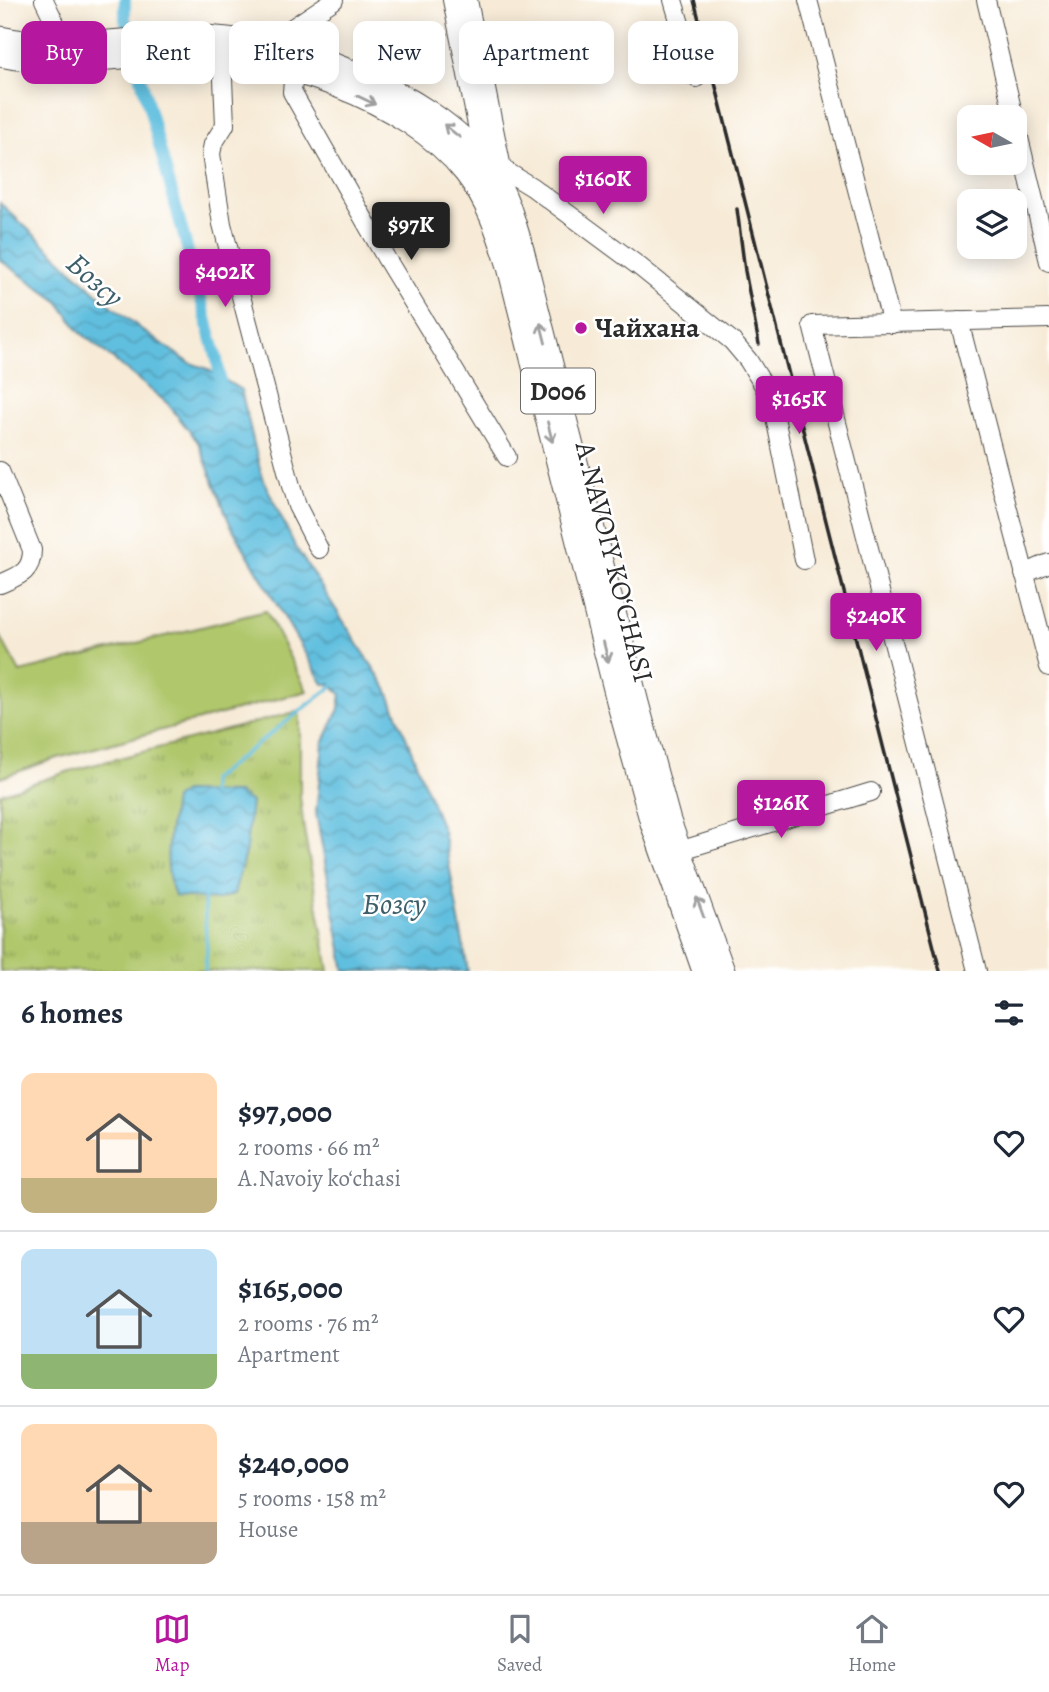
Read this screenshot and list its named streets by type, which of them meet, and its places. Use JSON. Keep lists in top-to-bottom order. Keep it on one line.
{"streets":{"main road":["D006"]},"water":["Бозсу"],"places":["Чайхана"],"north":"left","page":{"chip":["Buy","Rent","Filters","New","Apartment","House"],"price":["$160K","$97K","$402K","$165K","$240K","$126K"],"heading":"6 homes","list":[{"name":"$97,000","note":"2 rooms · 66 m² · A.Navoiy ko‘chasi"},{"name":"$165,000","note":"2 rooms · 76 m² · Apartment"},{"name":"$240,000","note":"5 rooms · 158 m² · House"}],"tabs":["Map","Saved","Home"]}}
